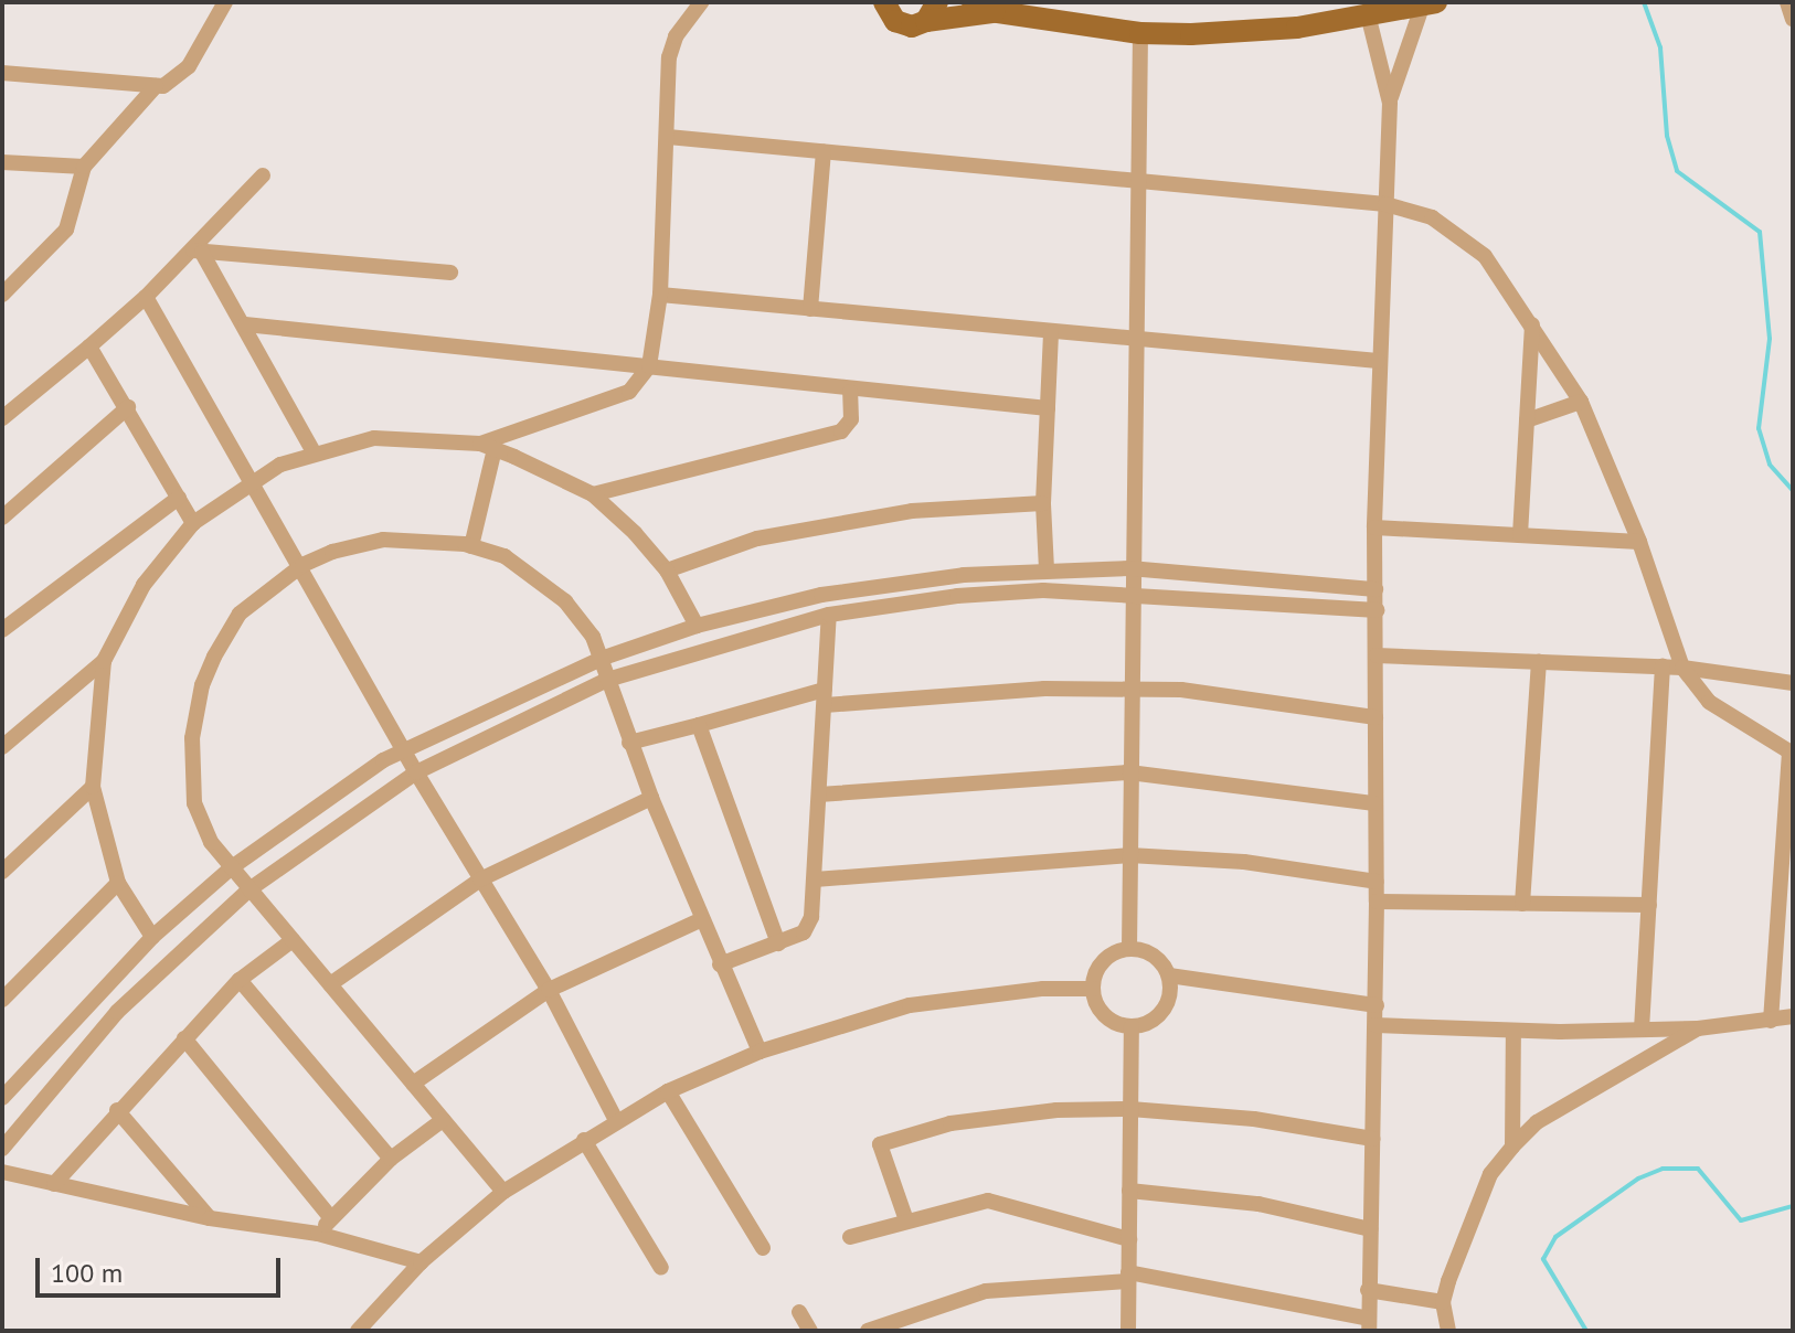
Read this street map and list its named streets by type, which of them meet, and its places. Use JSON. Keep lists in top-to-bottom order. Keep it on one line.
{"scale_bar":"100 m"}
